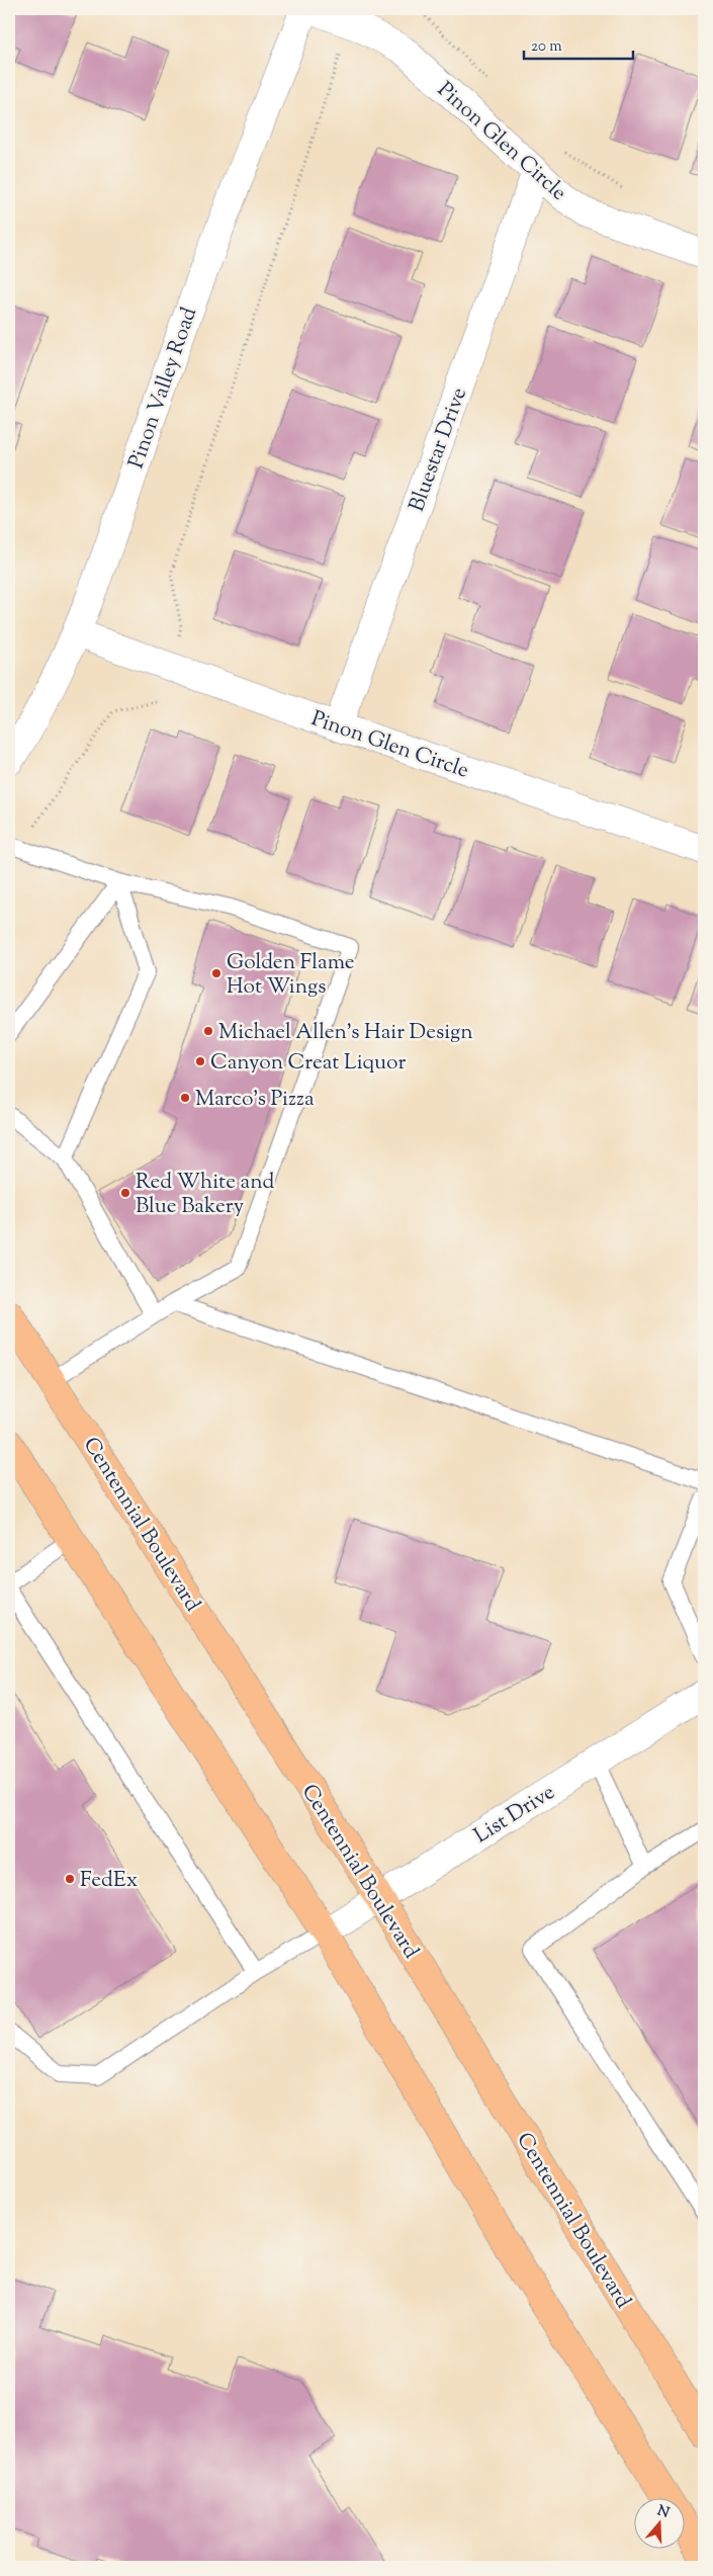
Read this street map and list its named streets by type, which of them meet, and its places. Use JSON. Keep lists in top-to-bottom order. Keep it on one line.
{"streets":{"main road":["Centennial Boulevard"],"street":["Pinon Glen Circle","Pinon Valley Road","Bluestar Drive","List Drive"]},"crossings":[["Pinon Glen Circle","Pinon Valley Road"],["Pinon Glen Circle","Bluestar Drive"],["Centennial Boulevard","List Drive"]],"places":["Golden Flame Hot Wings","Michael Allen's Hair Design","Canyon Creat Liquor","Marco's Pizza","Red White and Blue Bakery","FedEx"],"scale_bar":"20 m","north":"top"}
